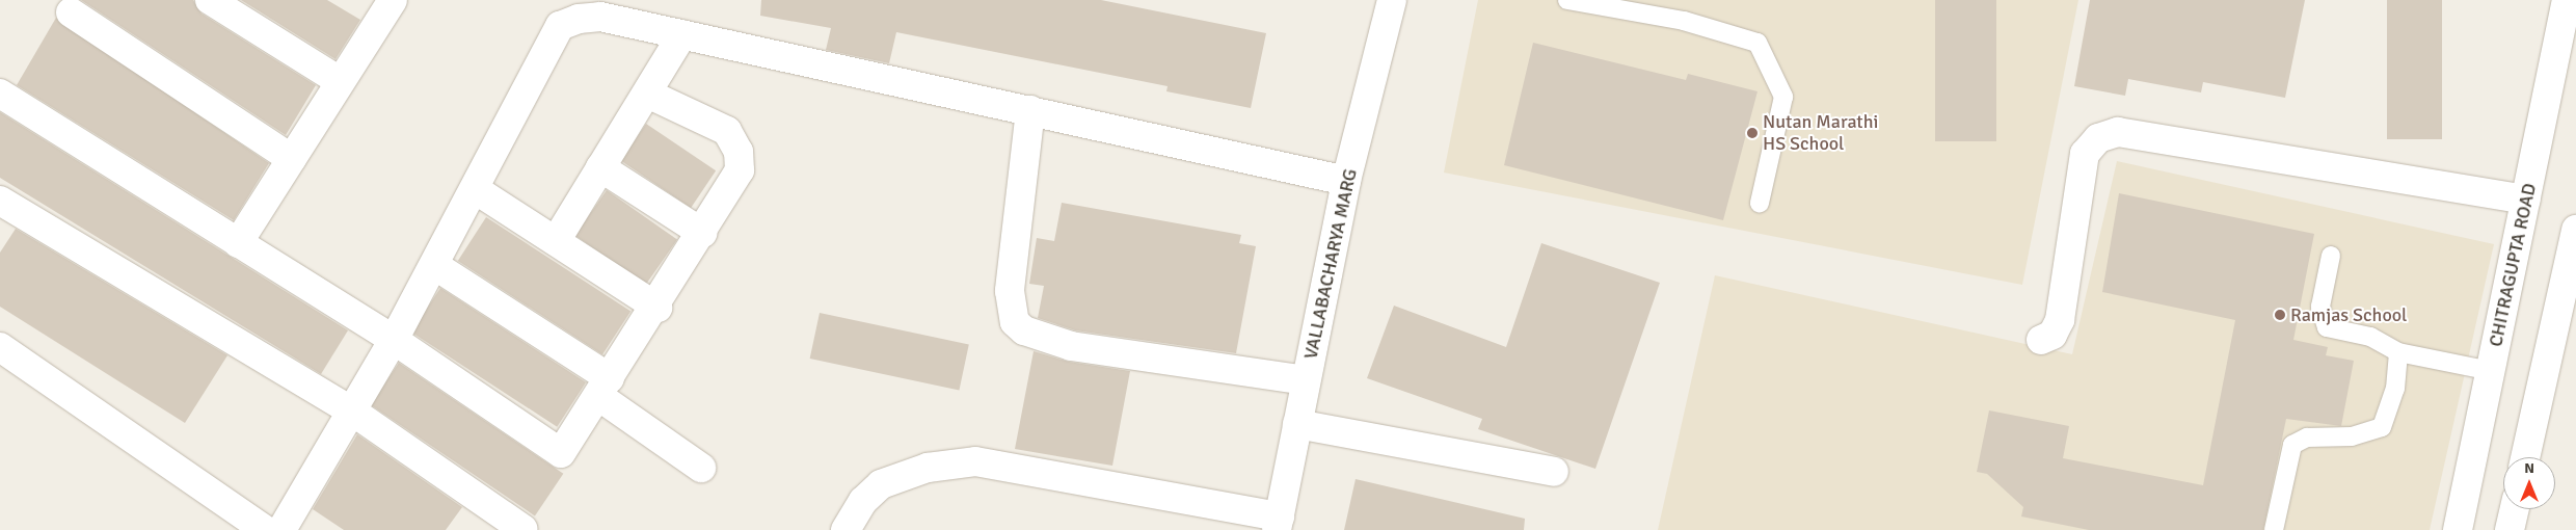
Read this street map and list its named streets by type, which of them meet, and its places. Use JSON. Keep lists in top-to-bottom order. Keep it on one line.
{"streets":{"street":["VALLABACHARYA MARG","CHITRAGUPTA ROAD"]},"places":["Nutan Marathi HS School","Ramjas School"],"north":"top"}
